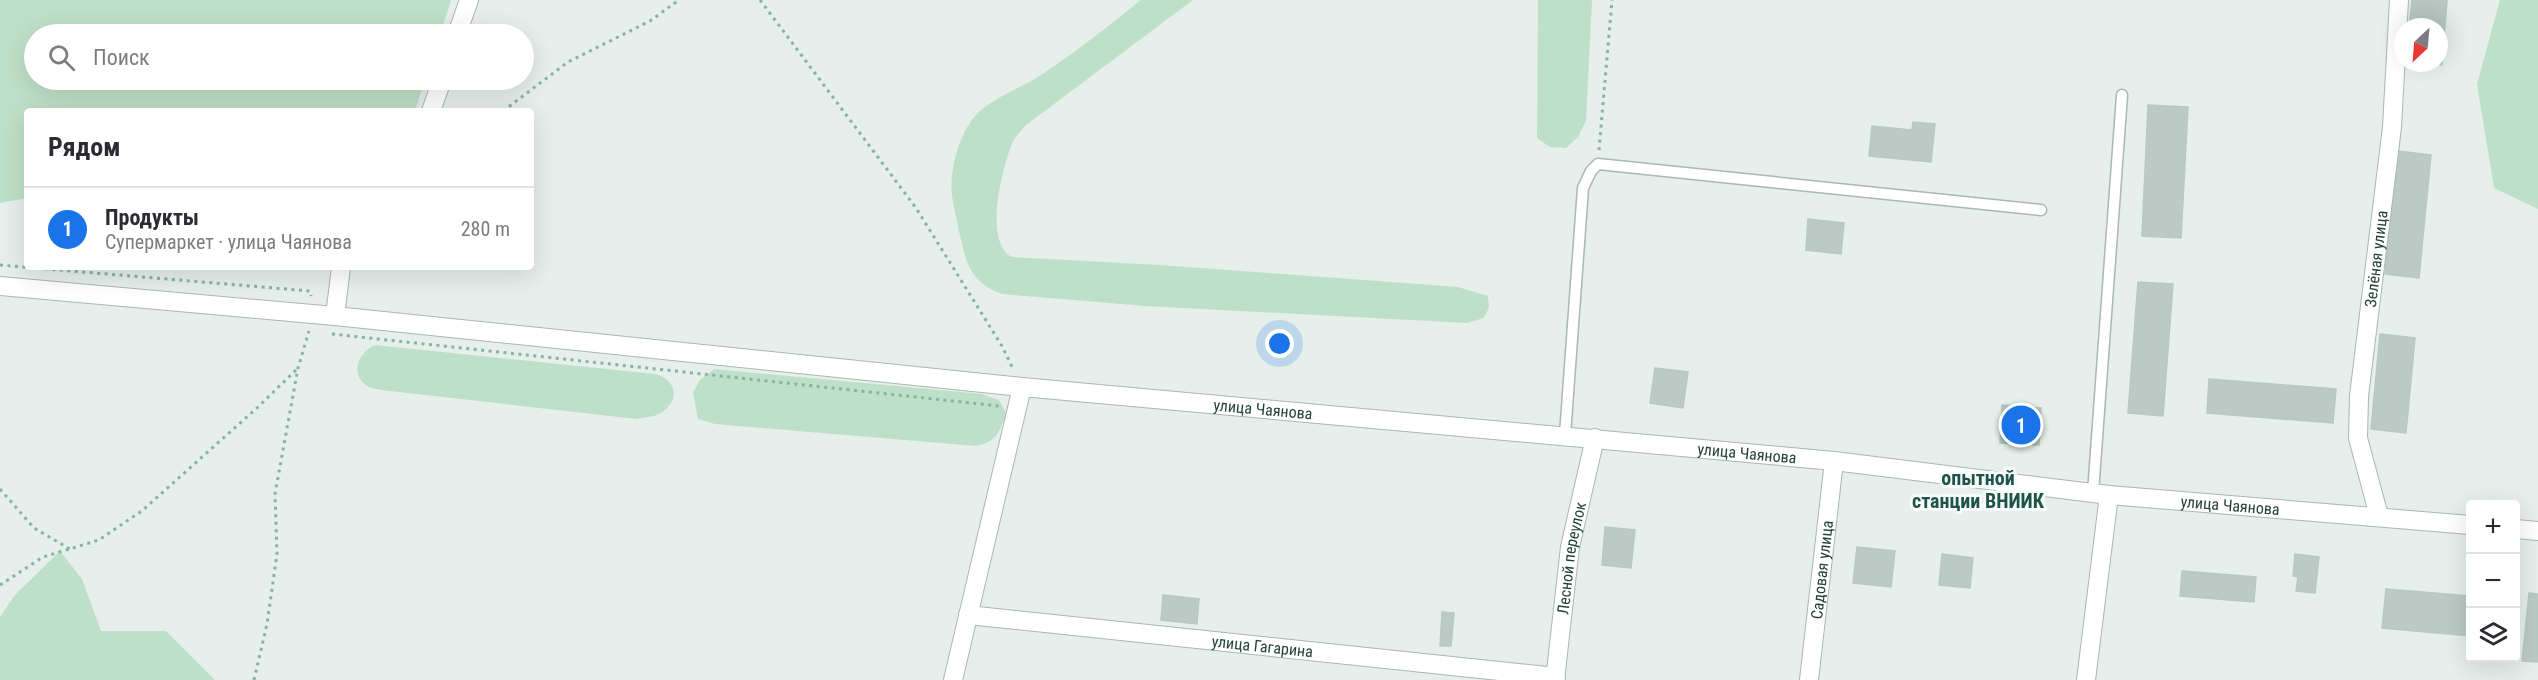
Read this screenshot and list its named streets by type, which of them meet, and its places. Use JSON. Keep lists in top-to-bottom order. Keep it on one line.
{"streets":{"street":["Зелёная улица","улица Чаянова","Лесной переулок","Садовая улица","улица Гагарина"]},"crossings":[["Зелёная улица","улица Чаянова"],["улица Чаянова","Лесной переулок"],["улица Чаянова","Садовая улица"],["Лесной переулок","улица Гагарина"]],"districts":["опытной станции ВНИИК"],"north":"bottom left","page":{"search":"Поиск","heading":"Рядом","list":[{"mark":"1","name":"Продукты","note":"Супермаркет · улица Чаянова","value":"280 m"}],"pins":"1","map_buttons":["+","−"]}}
